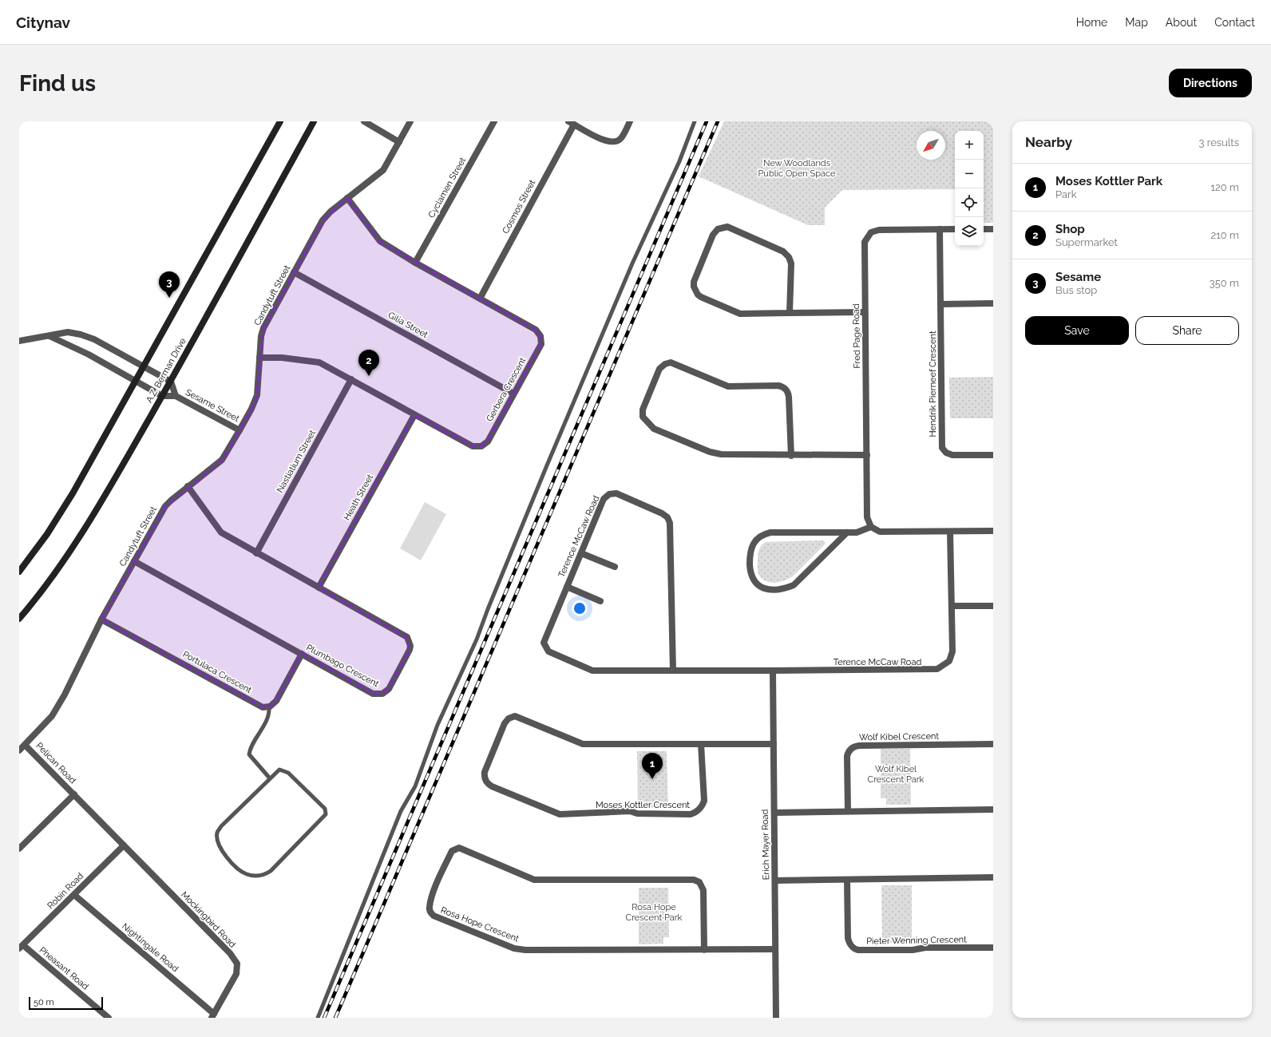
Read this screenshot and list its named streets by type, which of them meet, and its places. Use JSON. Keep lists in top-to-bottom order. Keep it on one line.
{"streets":{"main road":["A.Z. Berman Drive"],"street":["Cyclamen Street","Cosmos Street","Candytuft Street","Gilia Street","Fred Page Road","Hendrik Pierneef Crescent","Gerbera Crescent","Sesame Street","Nastiatium Street","Heath Street","Terence McCaw Road","Plumbago Crescent","Portulaca Crescent","Wolf Kibel Crescent","Pelican Road","Moses Kottler Crescent","Erich Mayer Road","Robin Road","Mockingbird Road","Rosa Hope Crescent","Pieter Wenning Crescent","Nightingale Road","Pheasant Road"]},"crossings":[["Cyclamen Street","Gerbera Crescent"],["Cosmos Street","Gerbera Crescent"],["Candytuft Street","Gilia Street"],["Candytuft Street","Gerbera Crescent"],["Candytuft Street","Sesame Street"],["Candytuft Street","Plumbago Crescent"],["Candytuft Street","Portulaca Crescent"],["Candytuft Street","Pelican Road"],["Gilia Street","Gerbera Crescent"],["Fred Page Road","Hendrik Pierneef Crescent"],["A.Z. Berman Drive","Sesame Street"],["Gerbera Crescent","Nastiatium Street"],["Gerbera Crescent","Heath Street"],["Nastiatium Street","Plumbago Crescent"],["Heath Street","Plumbago Crescent"],["Terence McCaw Road","Erich Mayer Road"],["Portulaca Crescent","Pelican Road"],["Pelican Road","Robin Road"],["Pelican Road","Mockingbird Road"],["Moses Kottler Crescent","Erich Mayer Road"],["Erich Mayer Road","Rosa Hope Crescent"],["Robin Road","Mockingbird Road"],["Robin Road","Nightingale Road"],["Robin Road","Pheasant Road"],["Mockingbird Road","Nightingale Road"]],"parks":["New Woodlands Public Open Space","Wolf Kibel Crescent Park","Rosa Hope Crescent Park"],"scale_bar":"50 m","north":"bottom left","page":{"header":"Citynav","nav":["Home","Map","About","Contact"],"buttons":["Directions",["Save","Share"]],"title":"Find us","heading":["Nearby","3 results"],"map_buttons":["+","−"],"list":[{"mark":"1","name":"Moses Kottler Park","note":"Park","value":"120 m"},{"mark":"2","name":"Shop","note":"Supermarket","value":"210 m"},{"mark":"3","name":"Sesame","note":"Bus stop","value":"350 m"}],"pins":["3","2","1"],"scale":"50 m"}}
